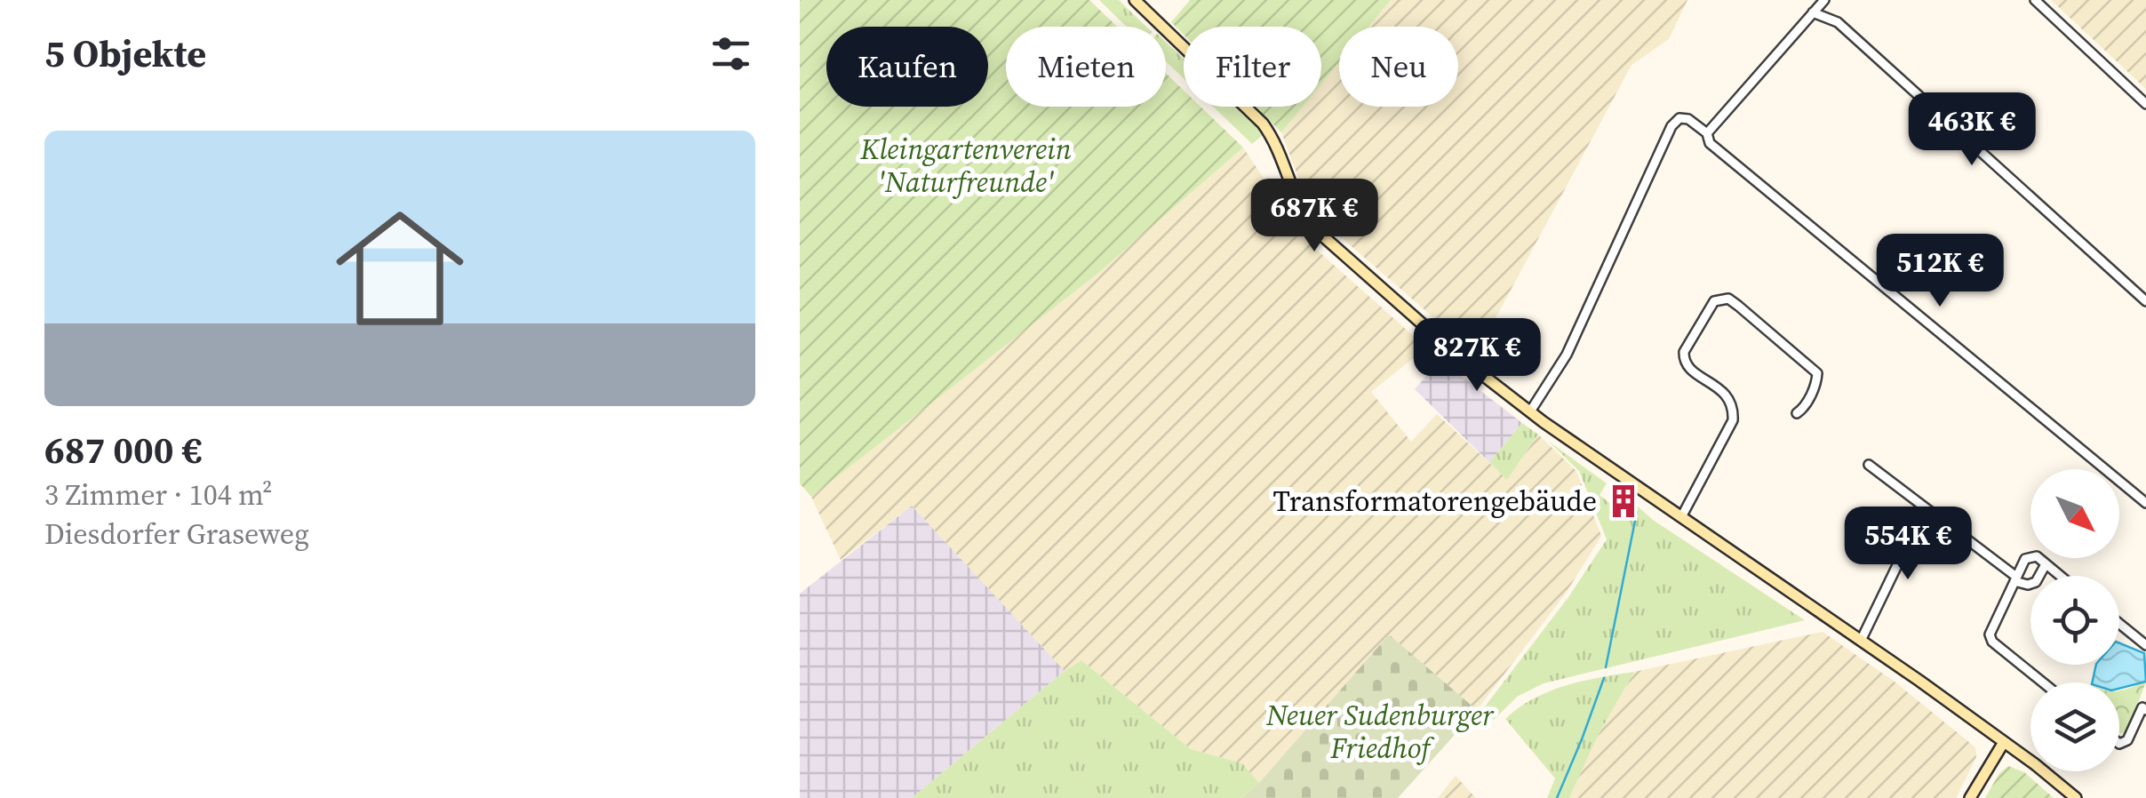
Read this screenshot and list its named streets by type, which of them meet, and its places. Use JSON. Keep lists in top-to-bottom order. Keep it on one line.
{"parks":["Kleingartenverein 'Naturfreunde'","Neuer Sudenburger Friedhof"],"places":{"building":["Transformatorengebäude"]},"north":"bottom right","page":{"heading":"5 Objekte","chip":["Kaufen","Mieten","Filter","Neu"],"price":["463K €","687K €","512K €","827K €","554K €"],"list":[{"name":"687 000 €","note":"3 Zimmer · 104 m² · Diesdorfer Graseweg"}]}}
